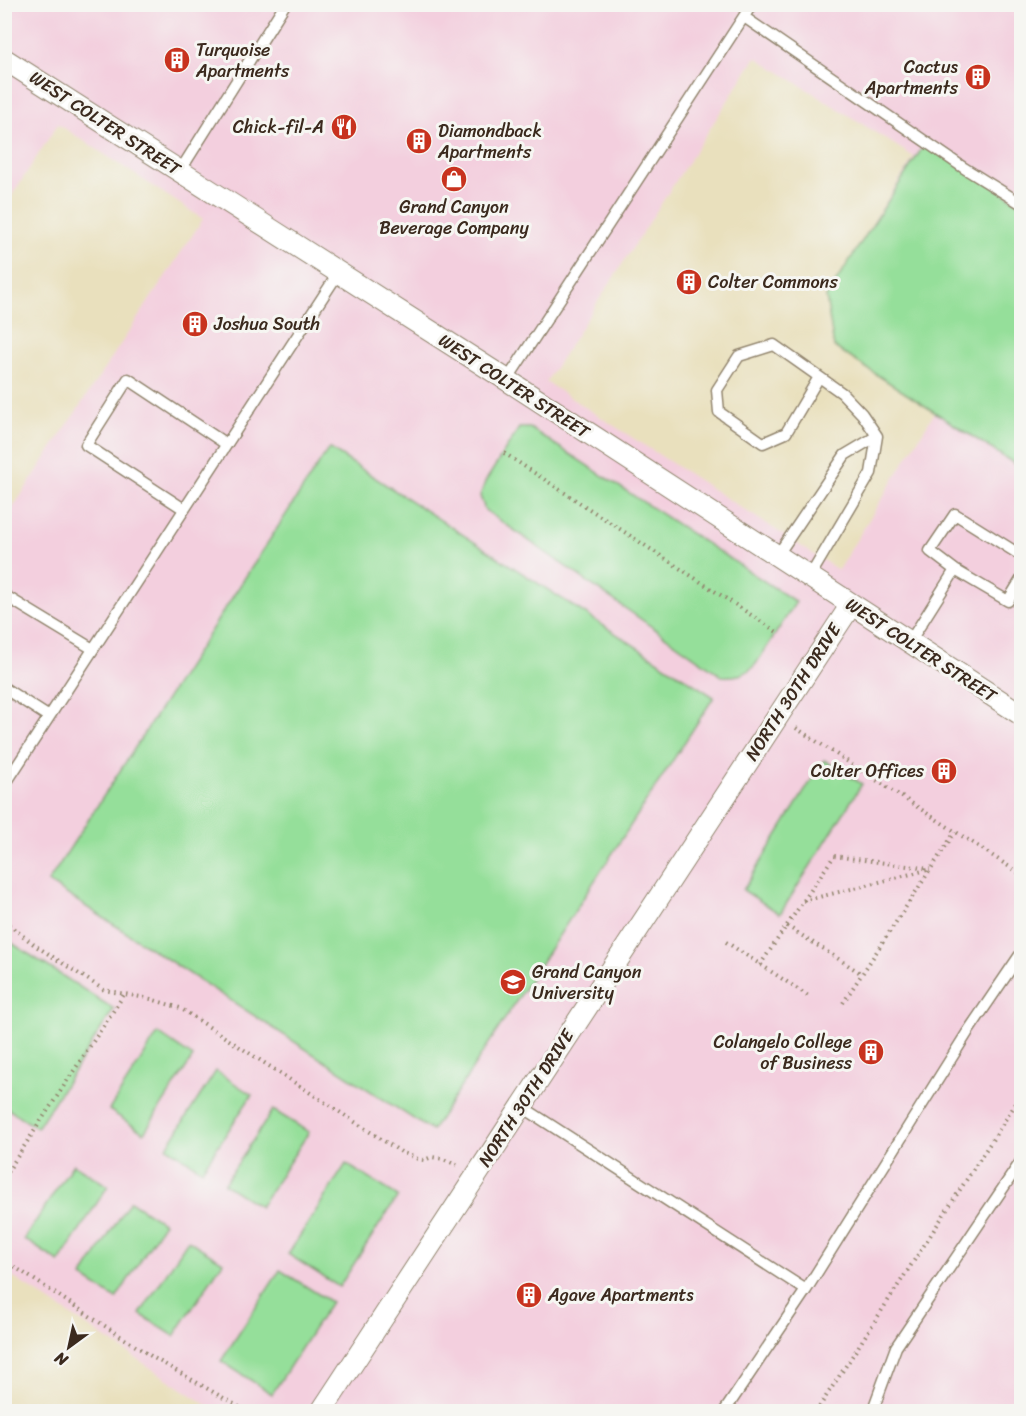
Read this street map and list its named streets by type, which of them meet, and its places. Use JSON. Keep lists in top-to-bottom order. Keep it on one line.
{"streets":{"street":["WEST COLTER STREET","NORTH 30TH DRIVE"]},"crossings":[["WEST COLTER STREET","NORTH 30TH DRIVE"]],"places":{"building":["Turquoise Apartments","Cactus Apartments","Diamondback Apartments","Colter Commons","Joshua South","Colter Offices","Colangelo College of Business","Agave Apartments"],"restaurant":["Chick-fil-A"],"shop":["Grand Canyon Beverage Company"],"school or university":["Grand Canyon University"]},"north":"bottom left"}
